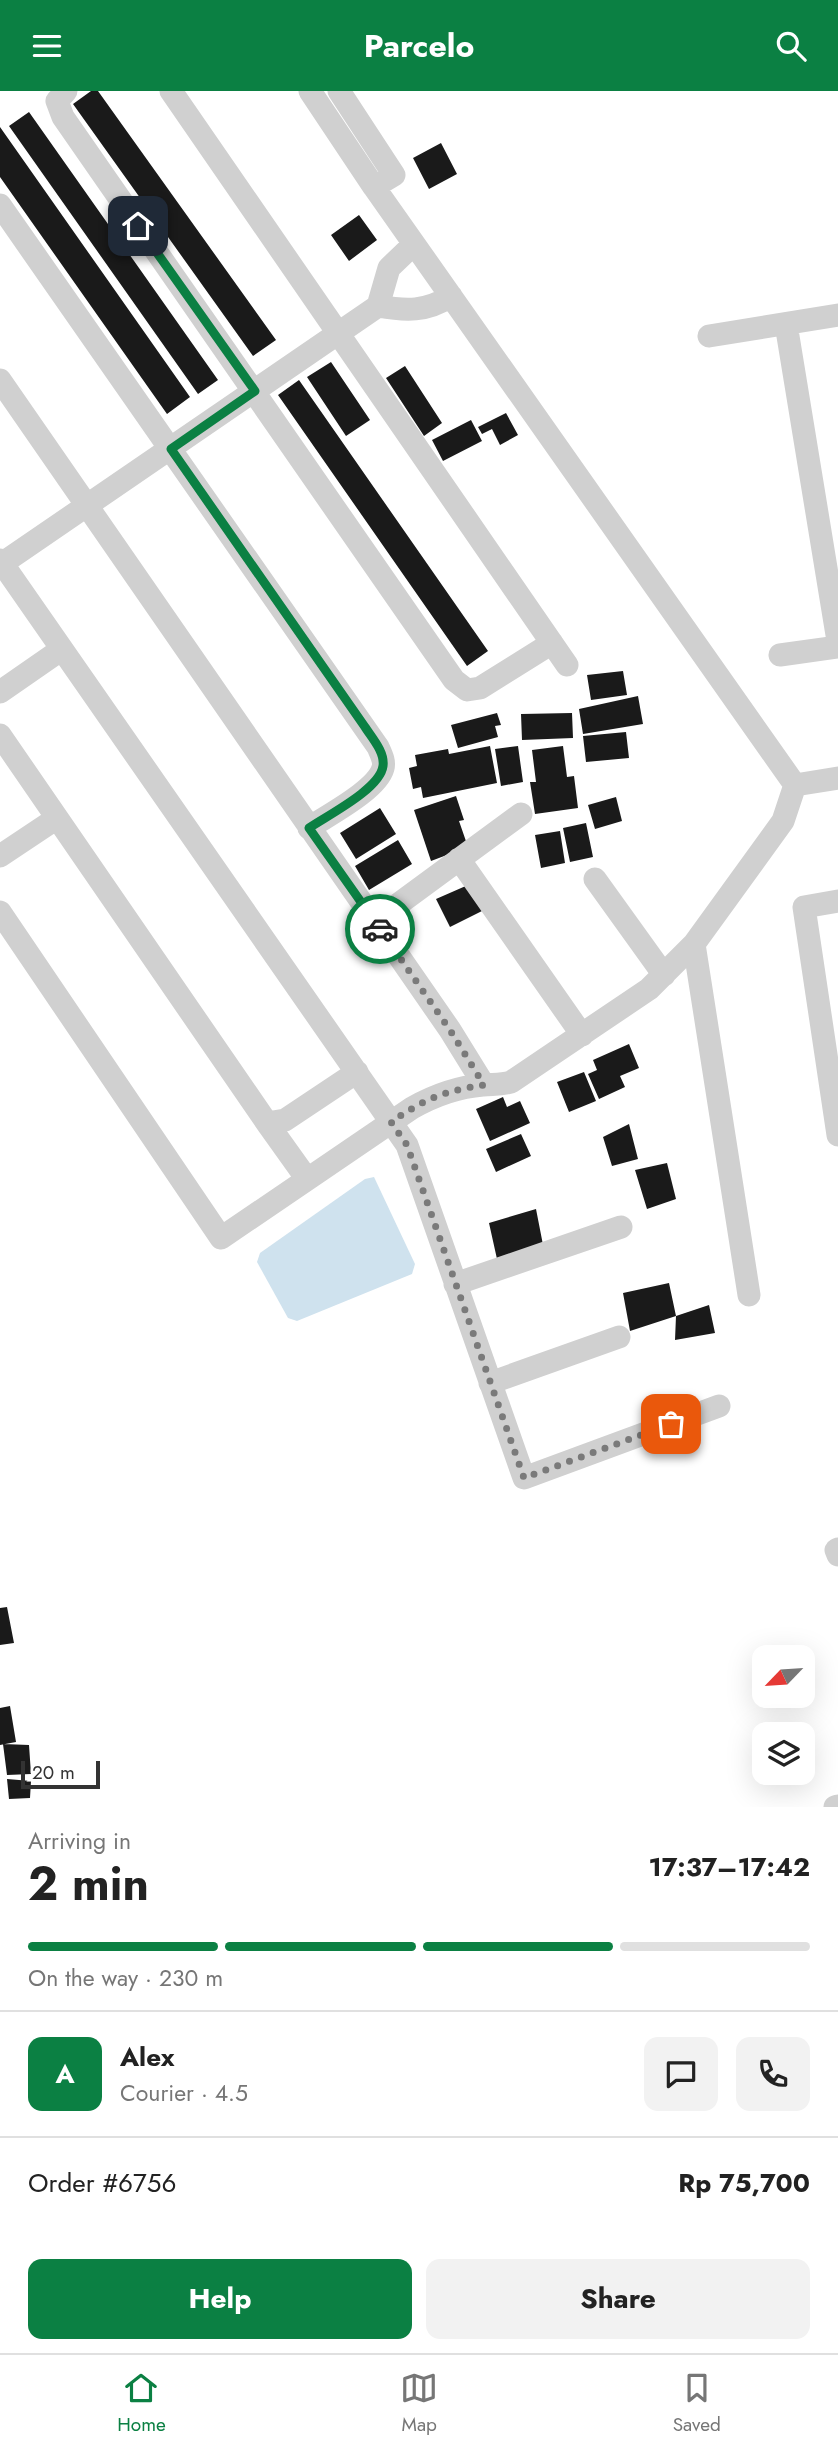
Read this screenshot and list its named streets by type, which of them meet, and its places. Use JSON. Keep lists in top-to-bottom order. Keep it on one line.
{"scale_bar":"20 m","north":"bottom left","page":{"header":"Parcelo","scale":"20 m","heading":["2 min","Arriving in","17:37–17:42"],"panel":["Alex","Courier · 4.5","Order #6756","Rp 75,700"],"bar":"On the way · 230 m","round":"A","buttons":["Help","Share"],"tabs":["Home","Map","Saved"]}}
